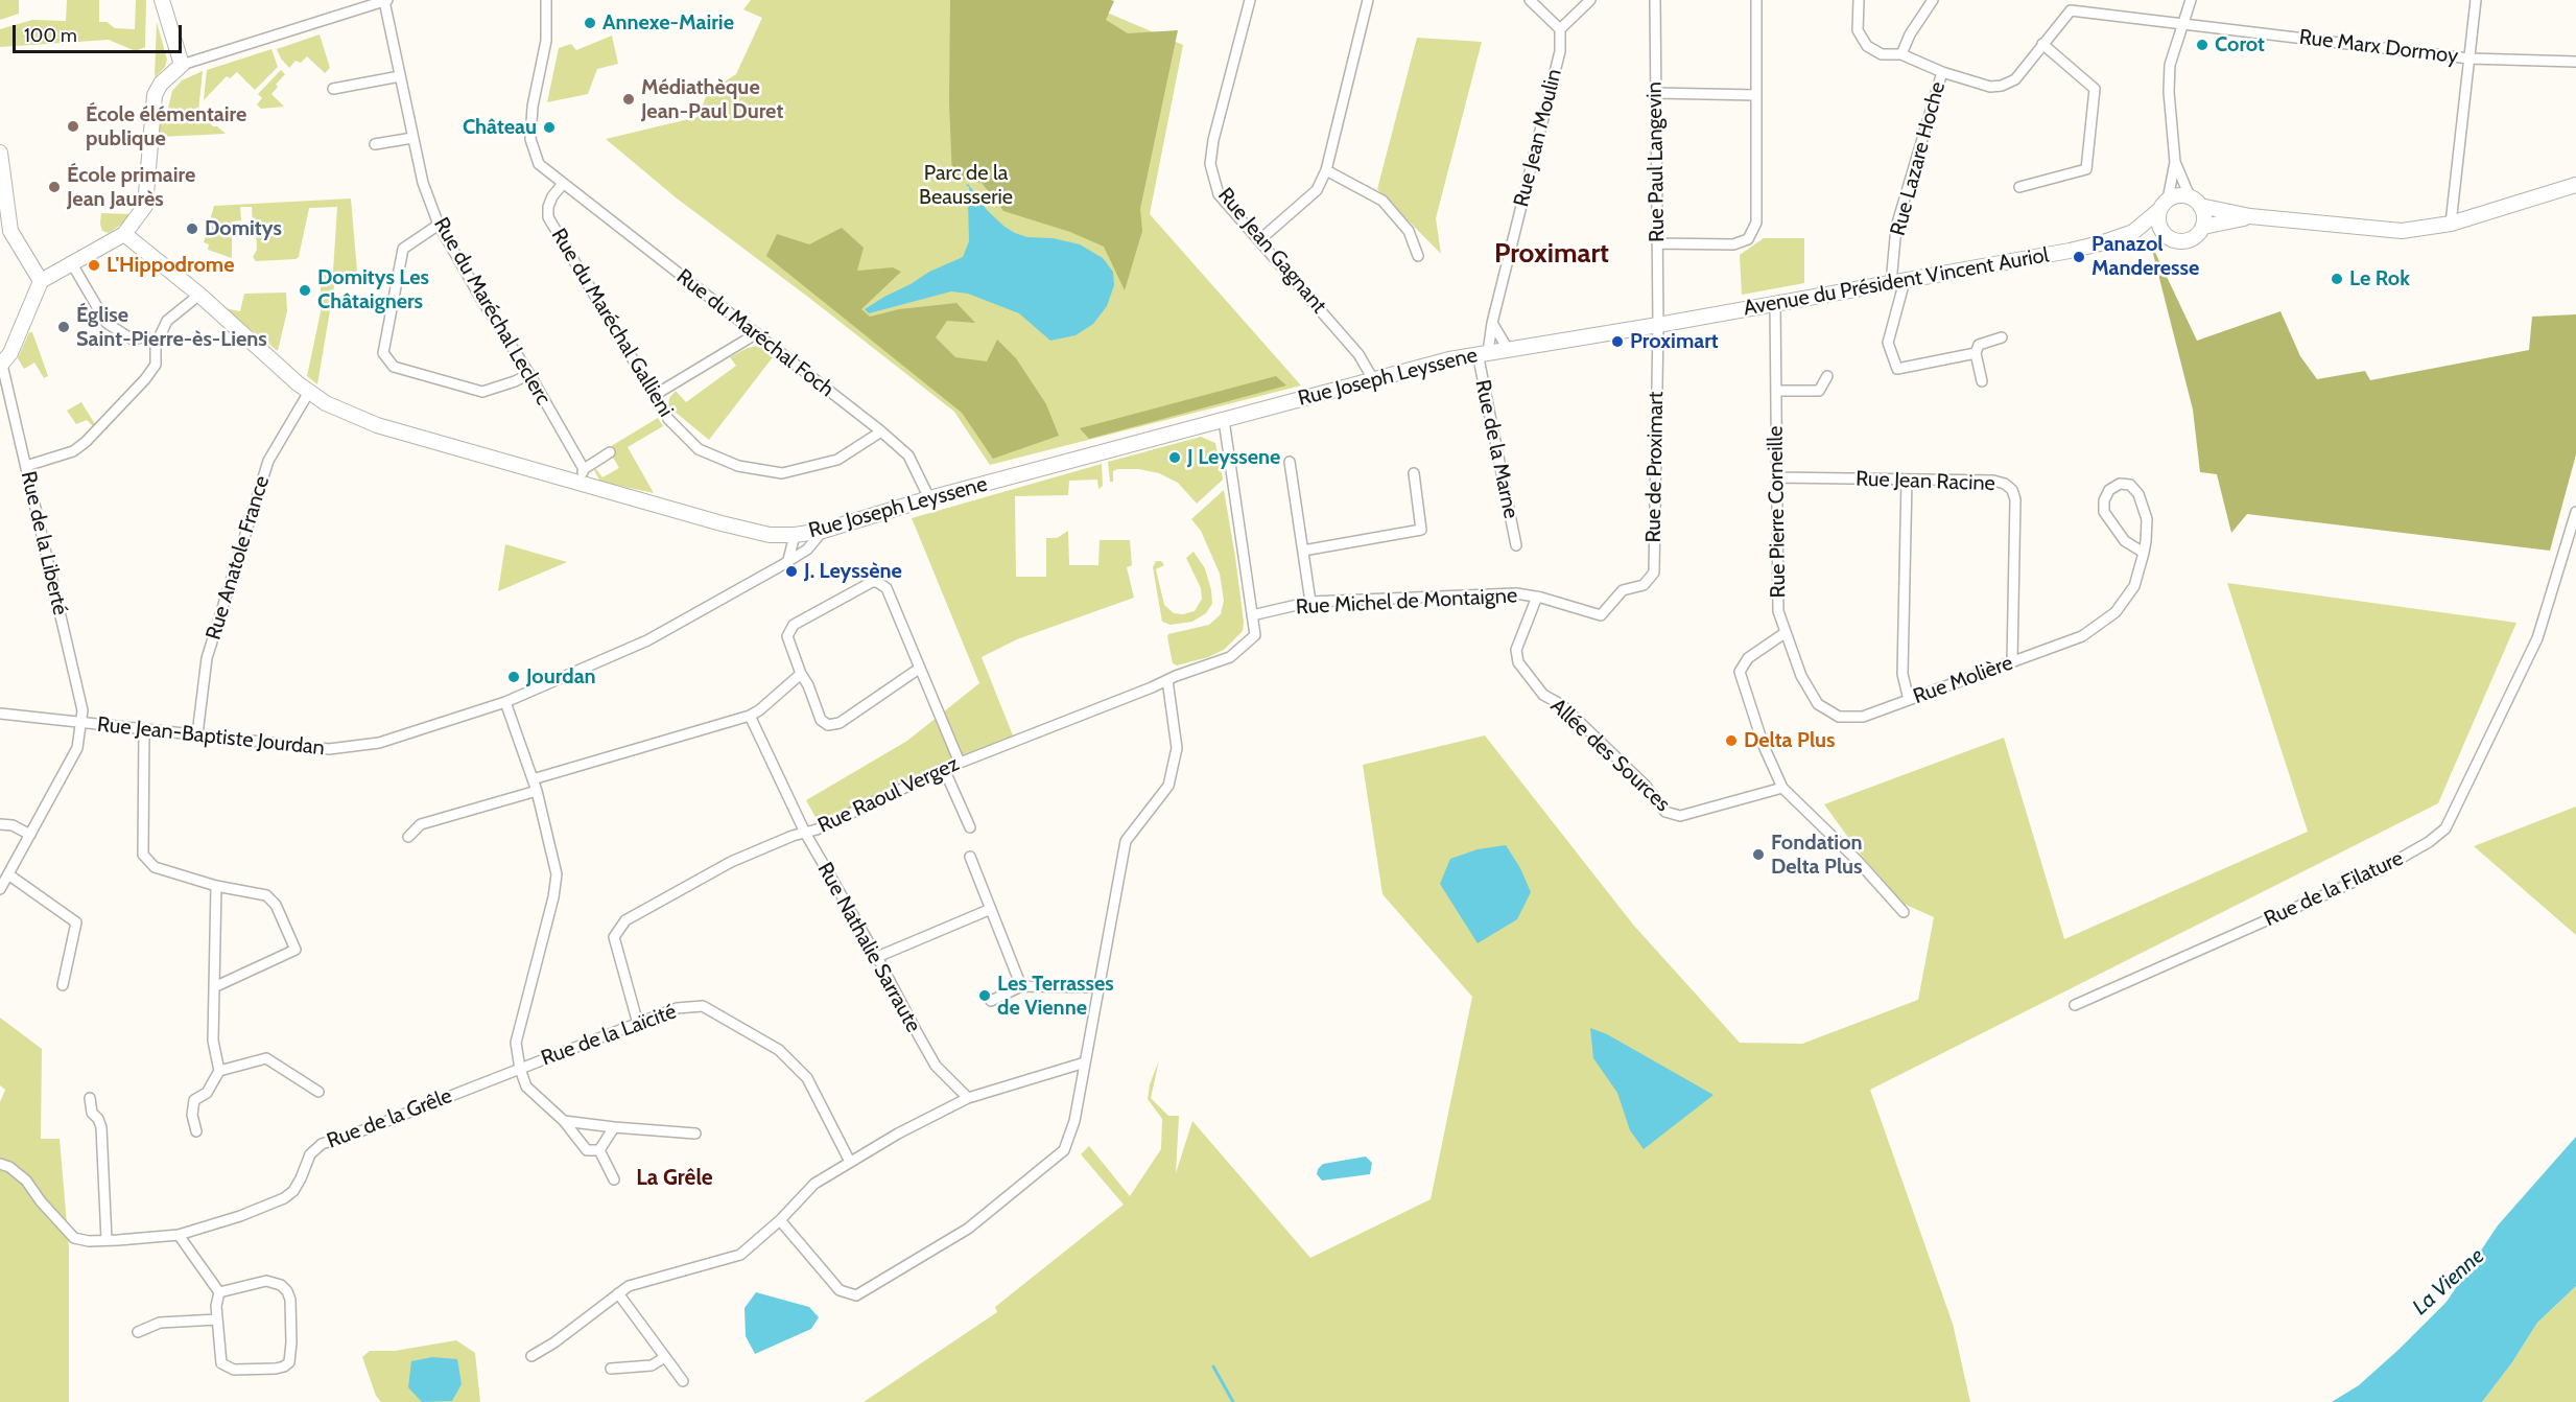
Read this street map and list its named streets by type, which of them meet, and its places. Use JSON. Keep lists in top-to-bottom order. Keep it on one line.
{"streets":{"street":["Rue Marx Dormoy","Rue Jean Moulin","Rue Lazare Hoche","Rue Paul Langevin","Rue Jean Gagnant","Avenue du Président Vincent Auriol","Rue du Maréchal Leclerc","Rue du Maréchal Gallieni","Rue du Maréchal Foch","Rue Joseph Leyssene","Rue de la Marne","Rue de Proximart","Rue Jean Racine","Rue Pierre Corneille","Rue de la Liberté","Rue Anatole France","Rue Michel de Montaigne","Rue Molière","Rue Jean-Baptiste Jourdan","Allée des Sources","Rue Raoul Vergez","Rue de la Filature","Rue Nathalie Sarraute","Rue de la Laïcité","Rue de la Grêle"]},"crossings":[["Rue Jean Moulin","Rue Joseph Leyssene"],["Rue Jean Moulin","Rue de la Marne"],["Rue Lazare Hoche","Avenue du Président Vincent Auriol"],["Rue Paul Langevin","Avenue du Président Vincent Auriol"],["Rue Paul Langevin","Rue Joseph Leyssene"],["Rue Paul Langevin","Rue de Proximart"],["Rue Jean Gagnant","Rue Joseph Leyssene"],["Avenue du Président Vincent Auriol","Rue Joseph Leyssene"],["Avenue du Président Vincent Auriol","Rue de Proximart"],["Avenue du Président Vincent Auriol","Rue Pierre Corneille"],["Rue du Maréchal Leclerc","Rue Joseph Leyssene"],["Rue du Maréchal Gallieni","Rue du Maréchal Foch"],["Rue du Maréchal Foch","Rue Joseph Leyssene"],["Rue Joseph Leyssene","Rue de la Marne"],["Rue Joseph Leyssene","Rue de Proximart"],["Rue Joseph Leyssene","Rue Anatole France"],["Rue Joseph Leyssene","Rue Jean-Baptiste Jourdan"],["Rue de Proximart","Rue Michel de Montaigne"],["Rue Jean Racine","Rue Pierre Corneille"],["Rue Jean Racine","Rue Molière"],["Rue Pierre Corneille","Rue Molière"],["Rue de la Liberté","Rue Jean-Baptiste Jourdan"],["Rue Anatole France","Rue Jean-Baptiste Jourdan"],["Rue Michel de Montaigne","Allée des Sources"],["Rue Michel de Montaigne","Rue Raoul Vergez"],["Rue Raoul Vergez","Rue Nathalie Sarraute"],["Rue Raoul Vergez","Rue de la Laïcité"],["Rue de la Laïcité","Rue de la Grêle"]],"districts":["Proximart","La Grêle"],"water":["La Vienne"],"parks":["Parc de la Beausserie"],"places":["Annexe-Mairie","Corot","Médiathèque Jean-Paul Duret","École élémentaire publique","Château","École primaire Jean Jaurès","Domitys","Panazol Manderesse","L'Hippodrome","Le Rok","Domitys Les Châtaigners","Église Saint-Pierre-ès-Liens","Proximart","J Leyssene","J. Leyssène","Jourdan","Delta Plus","Fondation Delta Plus","Les Terrasses de Vienne"],"scale_bar":"100 m"}
